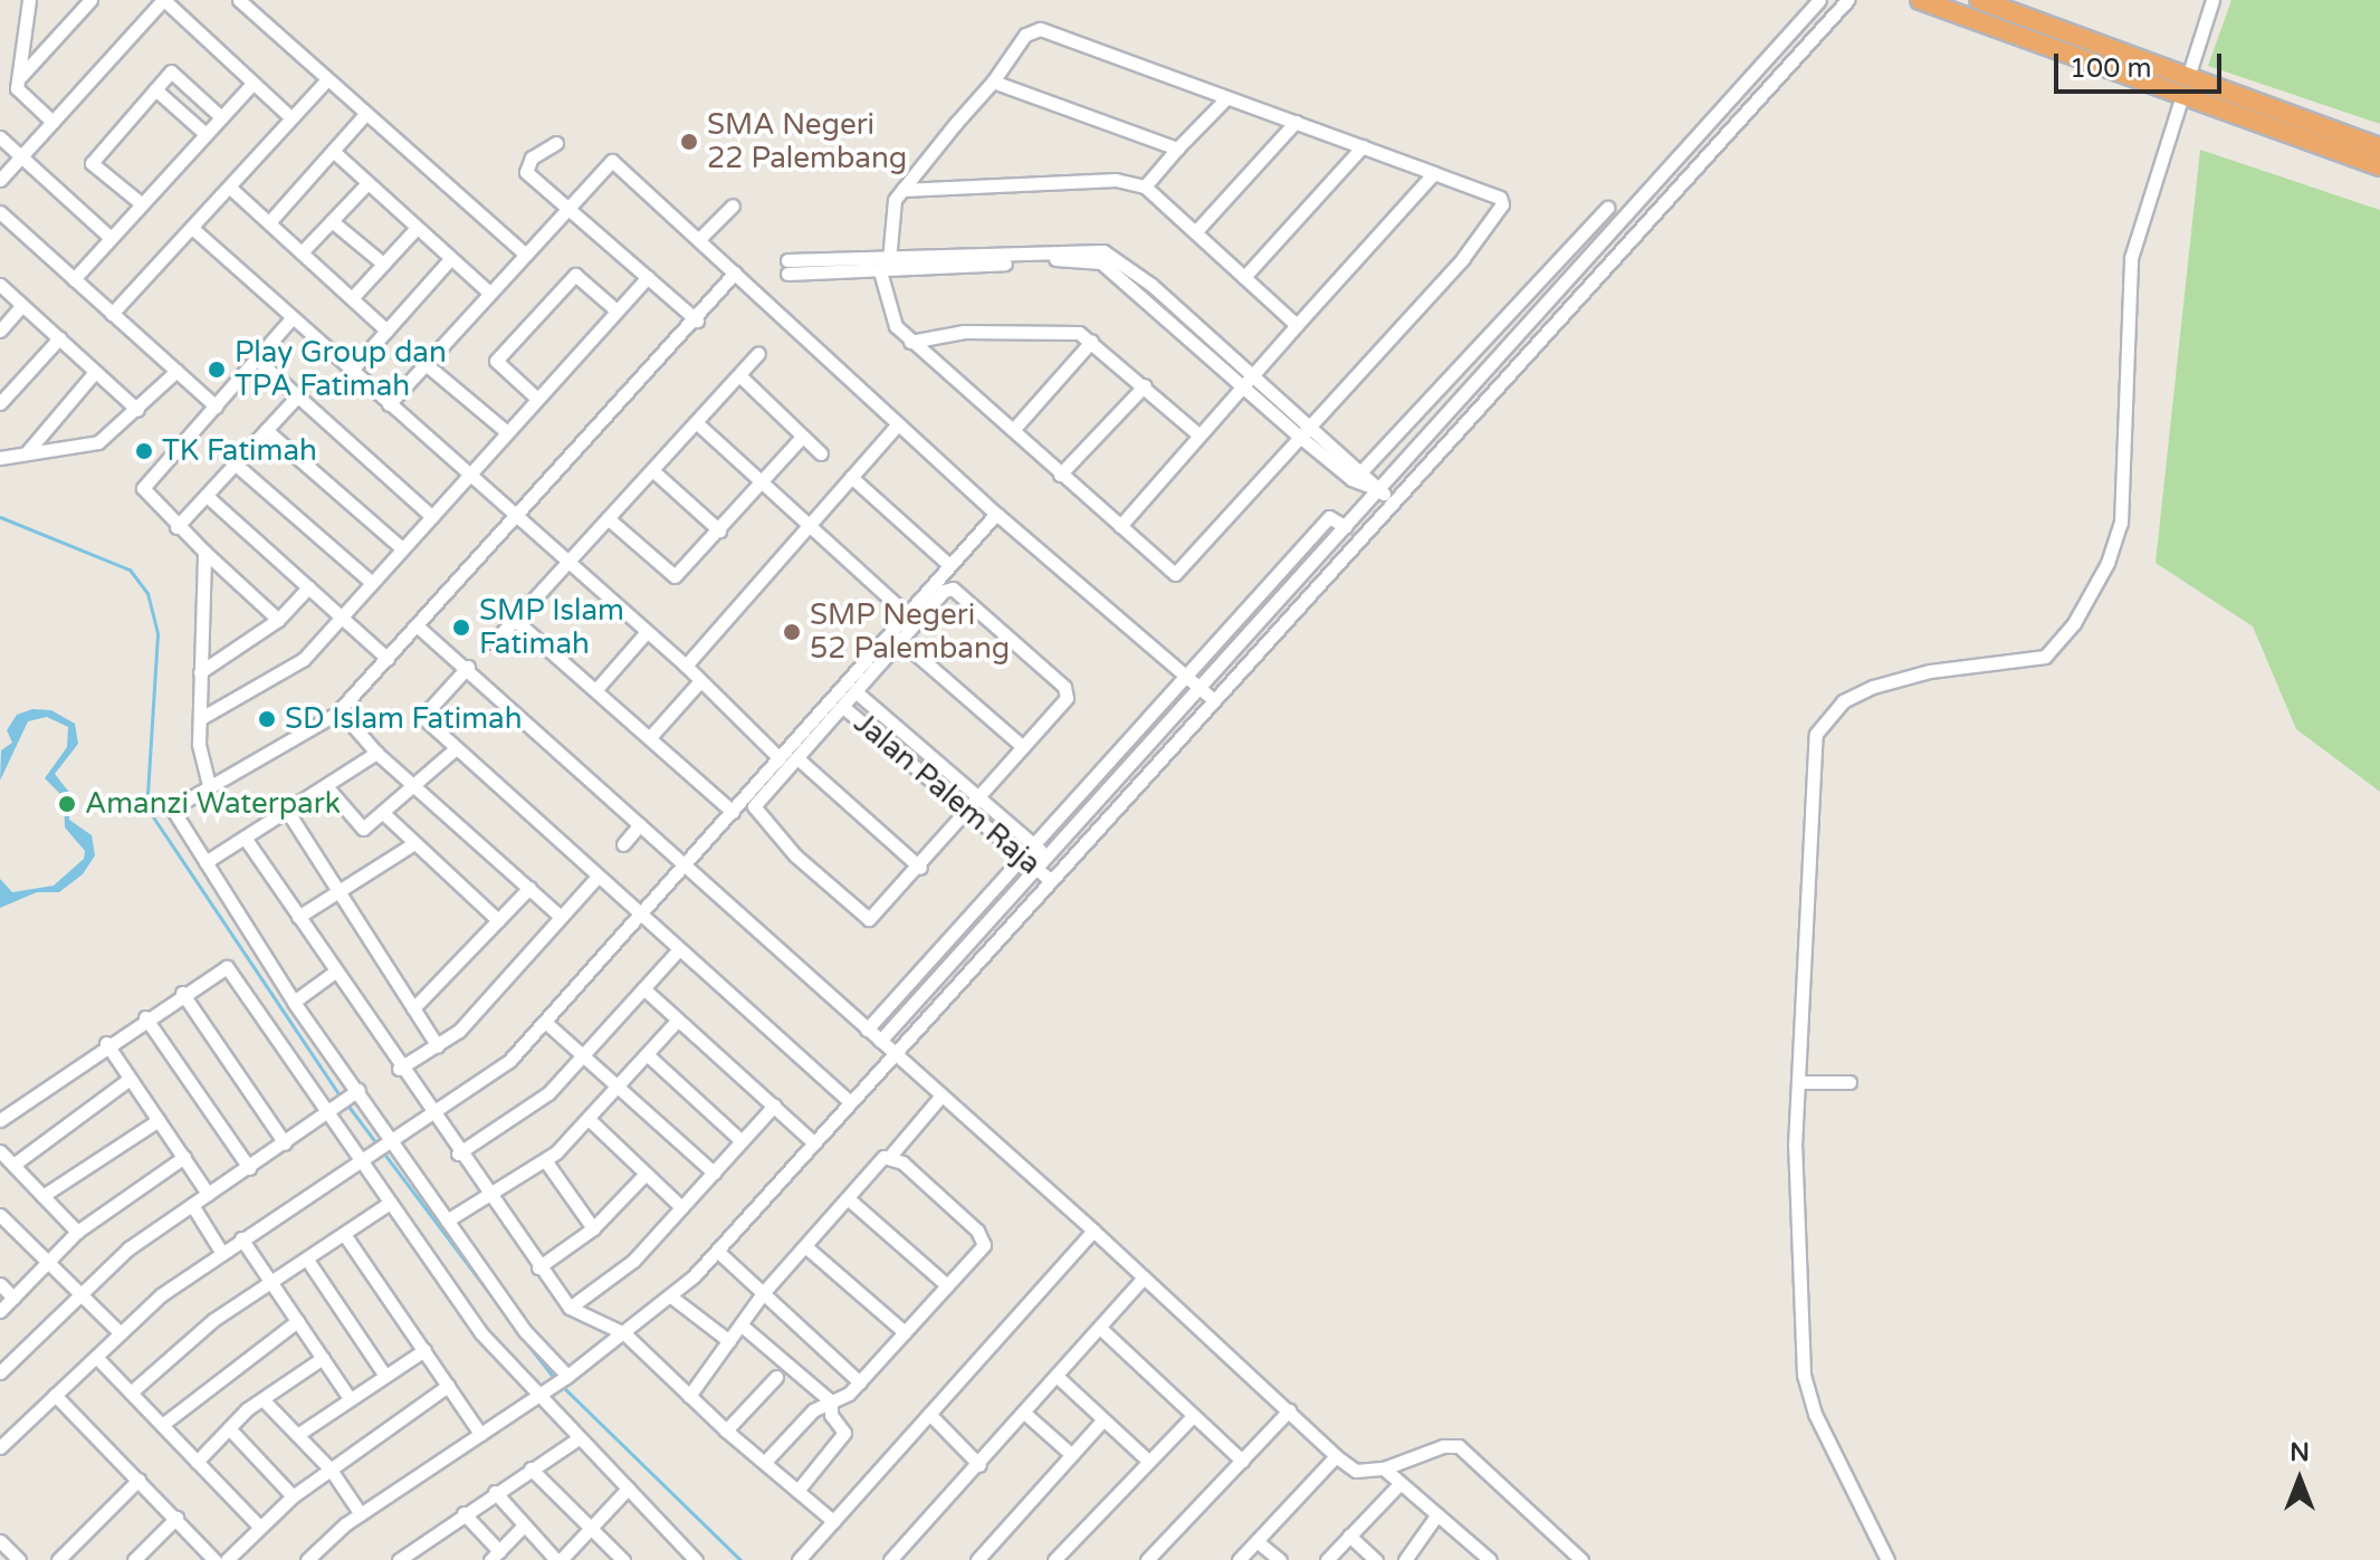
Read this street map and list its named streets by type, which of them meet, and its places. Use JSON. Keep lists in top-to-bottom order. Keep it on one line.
{"streets":{"street":["Jalan Palem Raja"]},"places":["SMA Negeri 22 Palembang","Play Group dan TPA Fatimah","TK Fatimah","SMP Islam Fatimah","SMP Negeri 52 Palembang","SD Islam Fatimah","Amanzi Waterpark"],"scale_bar":"100 m","north":"top"}
